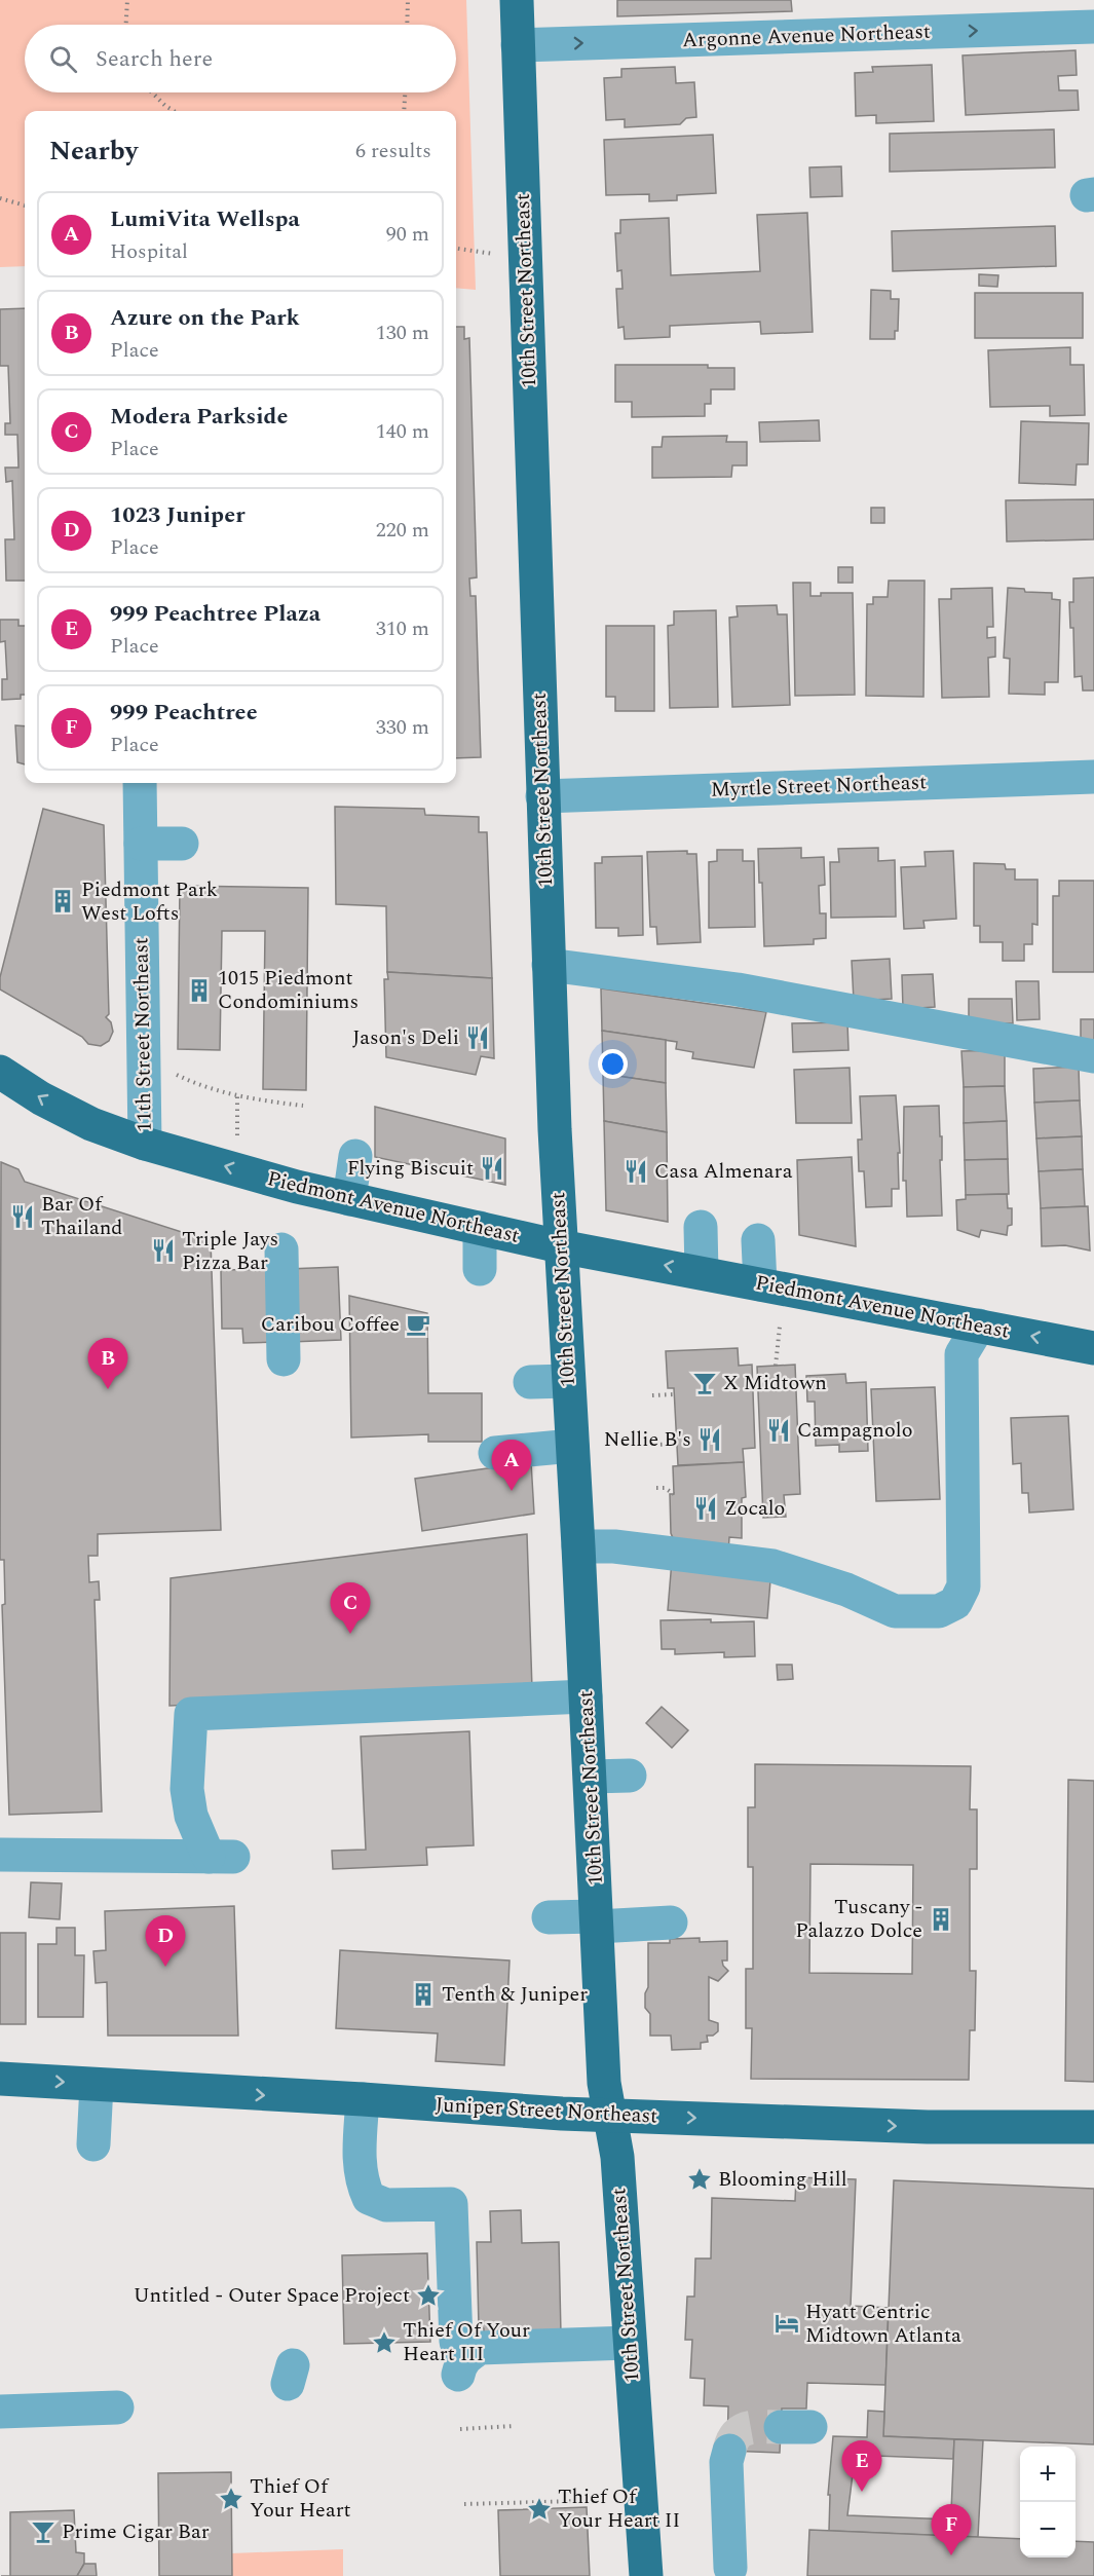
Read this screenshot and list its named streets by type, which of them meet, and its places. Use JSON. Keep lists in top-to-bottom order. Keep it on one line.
{"streets":{"main road":["10th Street Northeast","Piedmont Avenue Northeast","Juniper Street Northeast"],"street":["Argonne Avenue Northeast","Myrtle Street Northeast","11th Street Northeast"]},"crossings":[["Argonne Avenue Northeast","10th Street Northeast"],["10th Street Northeast","Myrtle Street Northeast"],["10th Street Northeast","Piedmont Avenue Northeast"],["10th Street Northeast","Juniper Street Northeast"],["11th Street Northeast","Piedmont Avenue Northeast"]],"one_way":["Argonne Avenue Northeast","Piedmont Avenue Northeast","Juniper Street Northeast"],"places":{"building":["Piedmont Park West Lofts","1015 Piedmont Condominiums","Tuscany - Palazzo Dolce","Tenth & Juniper"],"restaurant":["Jason's Deli","Flying Biscuit","Casa Almenara","Bar Of Thailand","Triple Jays Pizza Bar","Campagnolo","Nellie B's","Zocalo"],"cafe":["Caribou Coffee"],"bar":["X Midtown","Prime Cigar Bar"],"place":["Blooming Hill","Untitled - Outer Space Project","Thief Of Your Heart III","Thief Of Your Heart","Thief Of Your Heart II"],"hotel":["Hyatt Centric Midtown Atlanta"]},"page":{"search":"Search here","heading":["Nearby","6 results"],"list":[{"mark":"A","name":"LumiVita Wellspa","note":"Hospital","value":"90 m"},{"mark":"B","name":"Azure on the Park","note":"Place","value":"130 m"},{"mark":"C","name":"Modera Parkside","note":"Place","value":"140 m"},{"mark":"D","name":"1023 Juniper","note":"Place","value":"220 m"},{"mark":"E","name":"999 Peachtree Plaza","note":"Place","value":"310 m"},{"mark":"F","name":"999 Peachtree","note":"Place","value":"330 m"}],"pins":["B","A","C","D","E","F"],"map_buttons":["+","−"]}}
